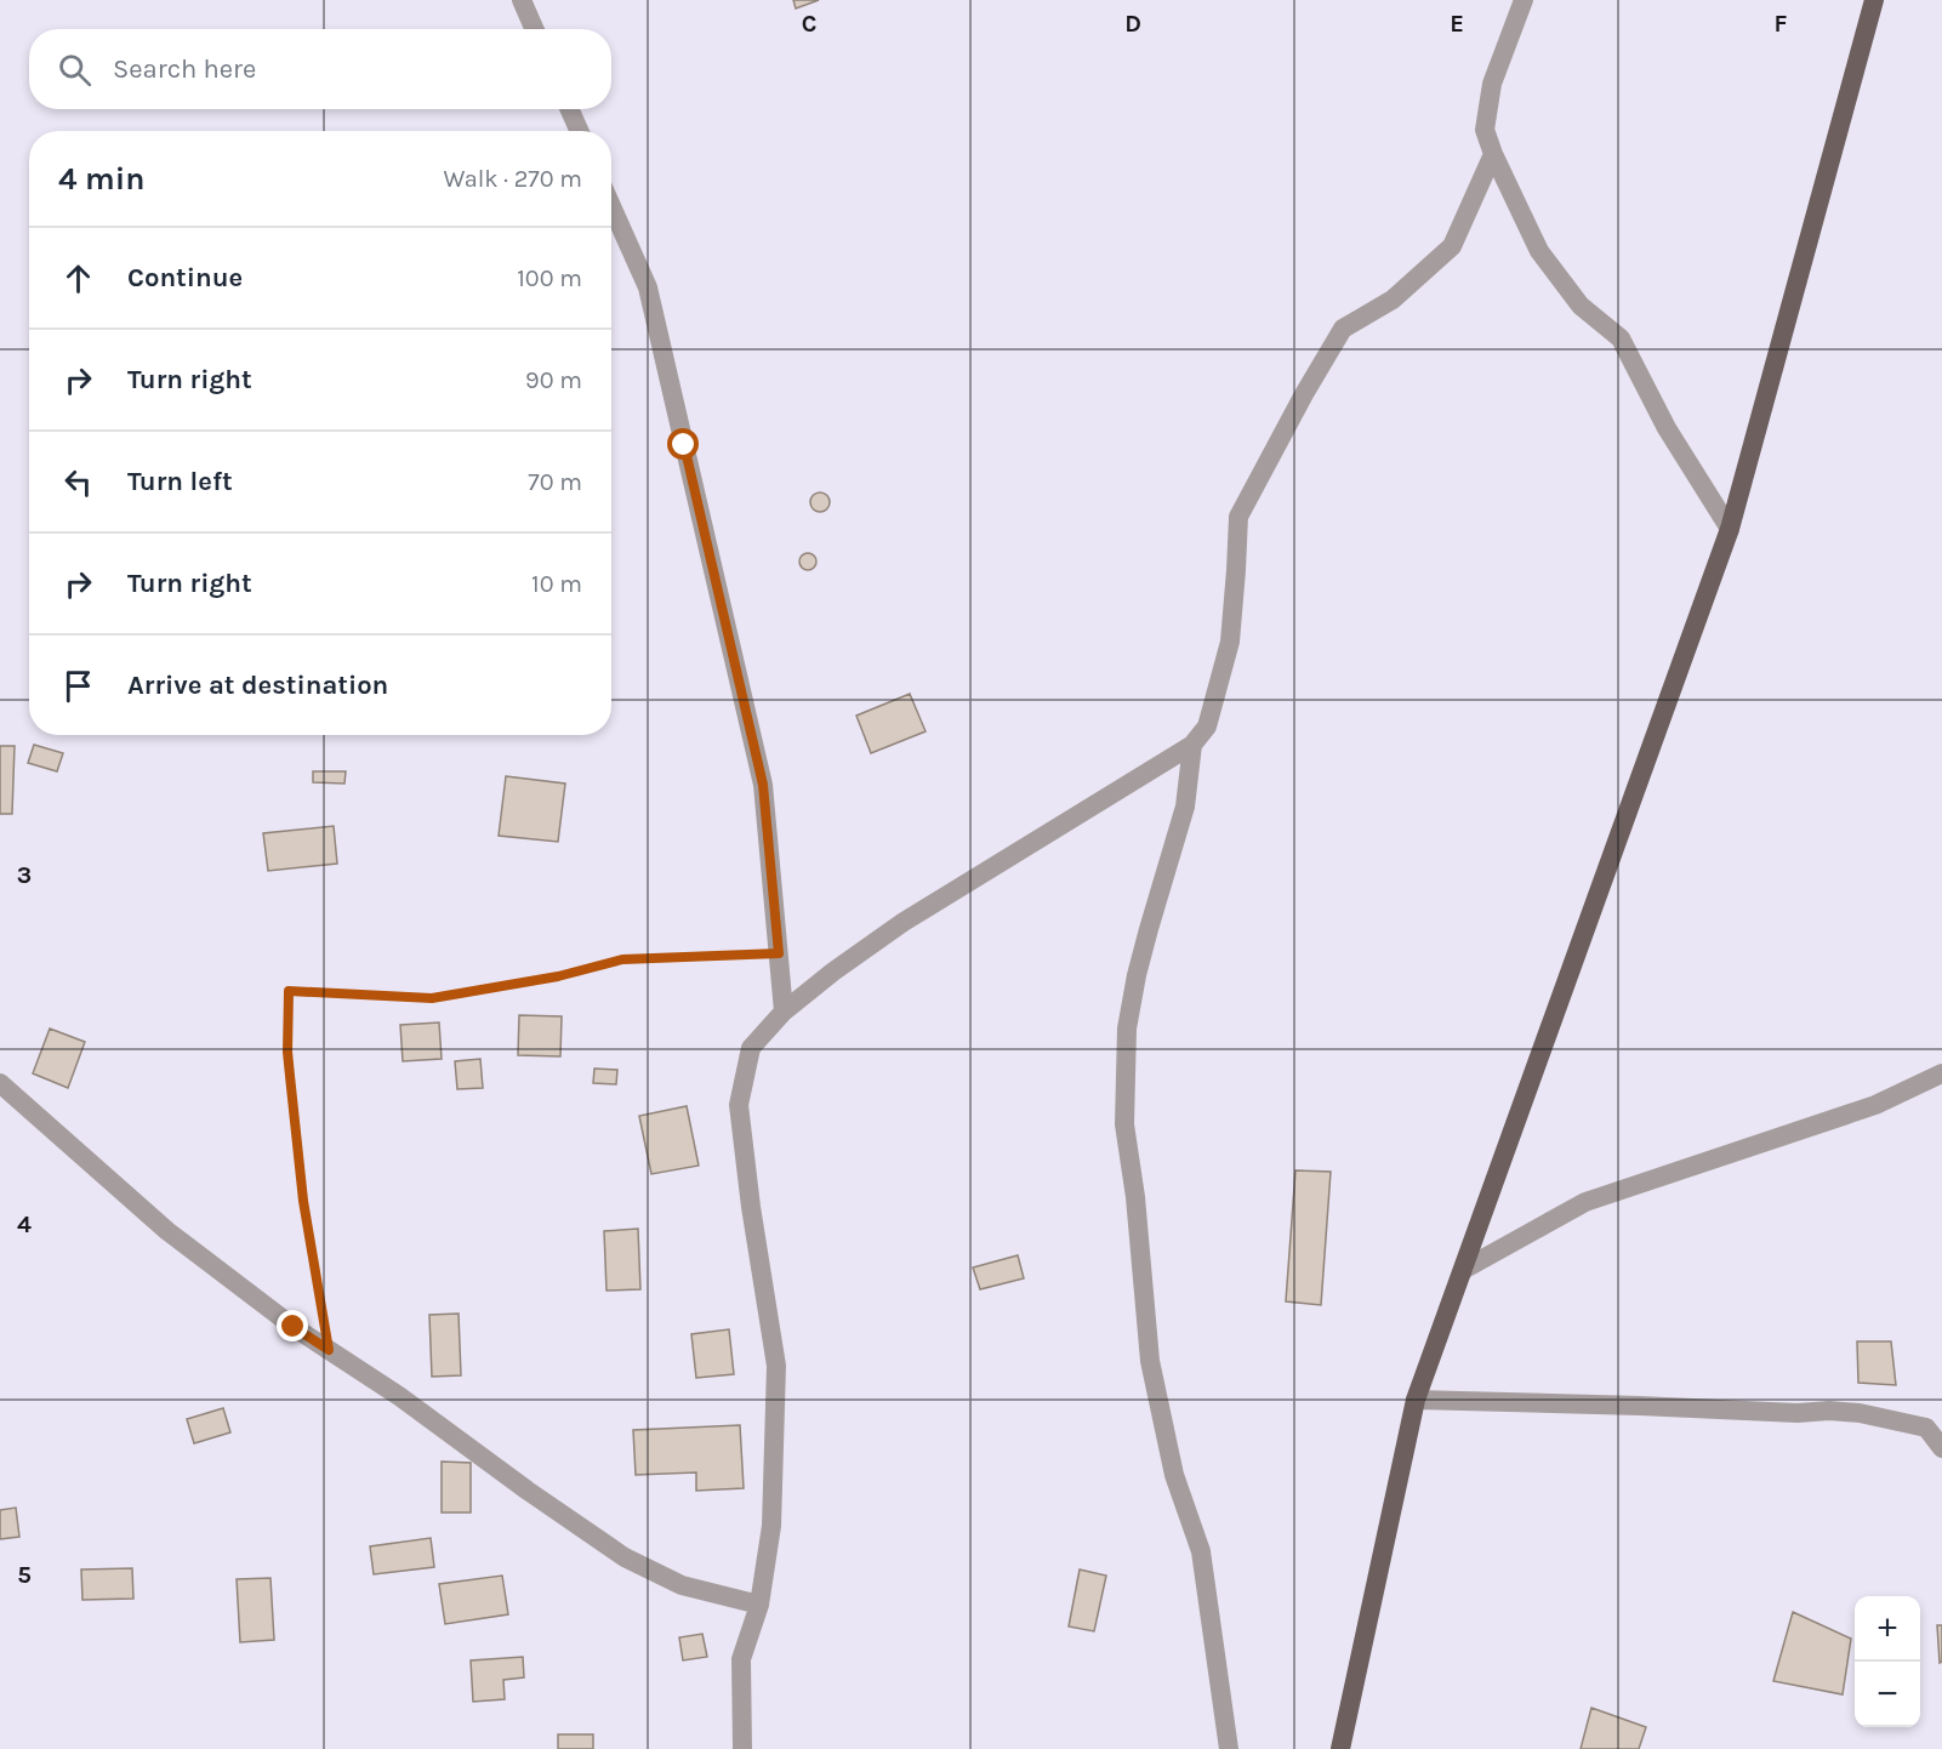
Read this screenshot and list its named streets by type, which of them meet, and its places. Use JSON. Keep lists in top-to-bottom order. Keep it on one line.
{"page":{"search":"Search here","heading":["4 min","Walk · 270 m"],"list":[["Continue","100 m"],["Turn right","90 m"],["Turn left","70 m"],["Turn right","10 m"],"Arrive at destination"],"map_buttons":["+","−"]},"grid":{"columns":["C","D","E","F"],"rows":["3","4","5"]}}
